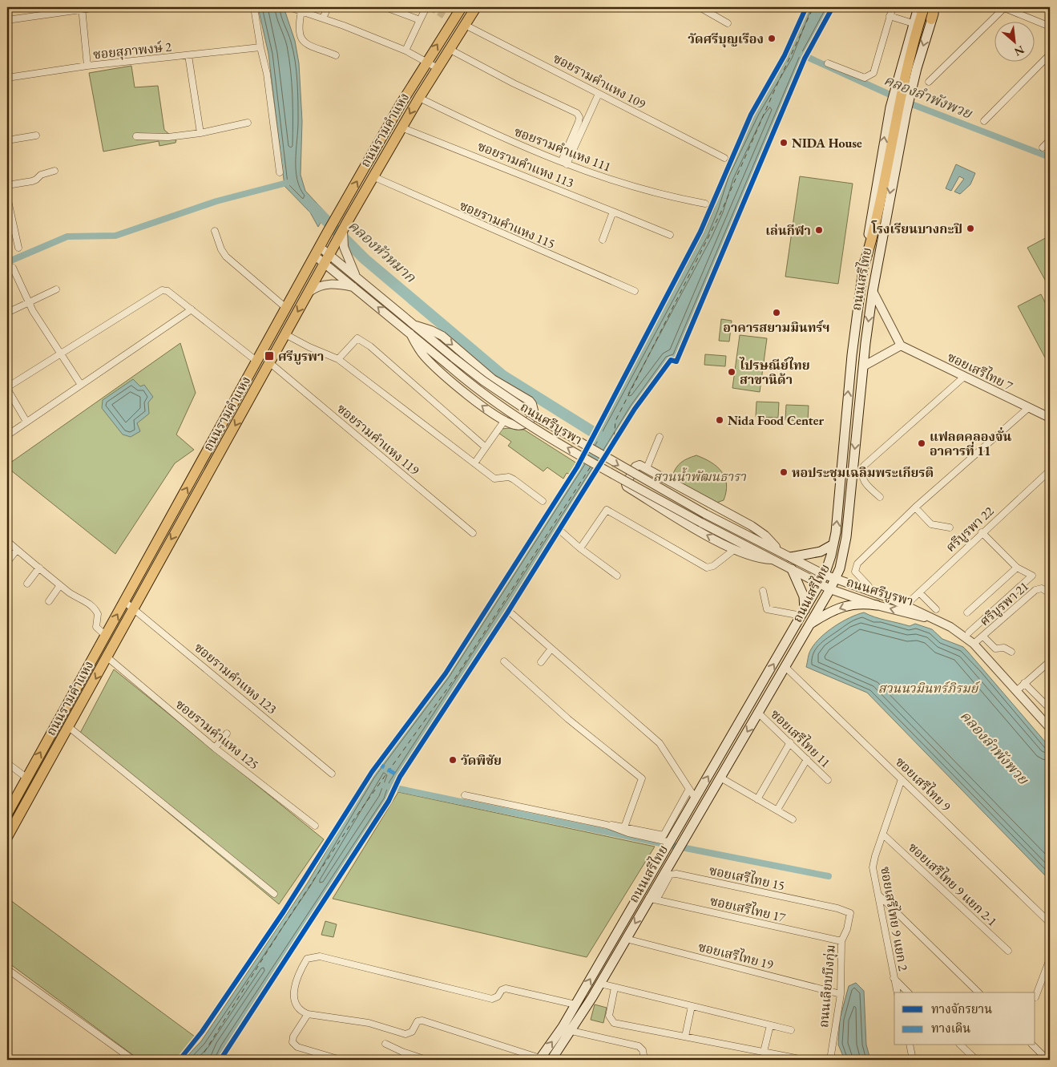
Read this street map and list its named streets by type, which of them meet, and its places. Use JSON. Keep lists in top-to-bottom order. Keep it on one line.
{"streets":{"main road":["ถนนรามคำแหง","ถนนเสรีไทย"],"street":["ซอยสุภาพงษ์ 2","ซอยรามคำแหง 109","ซอยรามคำแหง 111","ซอยรามคำแหง 113","ซอยรามคำแหง 115","ซอยเสรีไทย 7","ถนนศรีบูรพา","ซอยรามคำแหง 119","ศรีบูรพา 22","ศรีบูรพา 21","ซอยรามคำแหง 123","ซอยรามคำแหง 125","ซอยเสรีไทย 11","ซอยเสรีไทย 9","ซอยเสรีไทย 15","ซอยเสรีไทย 9 แยก 2-1","ซอยเสรีไทย 17","ซอยเสรีไทย 9 แยก 2","ซอยเสรีไทย 19","ถนนเลียบบึงกุ่ม"]},"crossings":[["ซอยรามคำแหง 109","ถนนรามคำแหง"],["ถนนรามคำแหง","ซอยรามคำแหง 111"],["ถนนรามคำแหง","ซอยรามคำแหง 113"],["ถนนรามคำแหง","ซอยรามคำแหง 115"],["ถนนรามคำแหง","ถนนศรีบูรพา"],["ถนนรามคำแหง","ซอยรามคำแหง 119"],["ถนนรามคำแหง","ซอยรามคำแหง 123"],["ถนนรามคำแหง","ซอยรามคำแหง 125"],["ถนนเสรีไทย","ถนนศรีบูรพา"],["ถนนเสรีไทย","ซอยเสรีไทย 11"],["ถนนเสรีไทย","ซอยเสรีไทย 9"],["ถนนเสรีไทย","ซอยเสรีไทย 15"],["ถนนเสรีไทย","ซอยเสรีไทย 17"],["ถนนเสรีไทย","ซอยเสรีไทย 19"],["ถนนศรีบูรพา","ศรีบูรพา 22"],["ถนนศรีบูรพา","ศรีบูรพา 21"],["ซอยเสรีไทย 9","ซอยเสรีไทย 9 แยก 2"],["ซอยเสรีไทย 15","ซอยเสรีไทย 17"],["ซอยเสรีไทย 15","ถนนเลียบบึงกุ่ม"],["ซอยเสรีไทย 9 แยก 2-1","ซอยเสรีไทย 9 แยก 2"],["ซอยเสรีไทย 17","ถนนเลียบบึงกุ่ม"],["ซอยเสรีไทย 19","ถนนเลียบบึงกุ่ม"]],"water":["คลองลำพังพวย","คลองหัวหมาก"],"parks":["สวนน้ำพัฒนธารา","สวนนวมินทร์ภิรมย์"],"places":{"other":["วัดศรีบุญเรือง","NIDA House","โรงเรียนบางกะปิ","เล่นกีฬา","อาคารสยามมินทร์ฯ","ไปรษณีย์ไทย สาขานิด้า","Nida Food Center","แฟลตคลองจั่น อาคารที่ 11","หอประชุมเฉลิมพระเกียรติ","วัดพิชัย"],"transit":["ศรีบูรพา"]},"legend":["ทางจักรยาน","ทางเดิน"],"north":"bottom right"}
